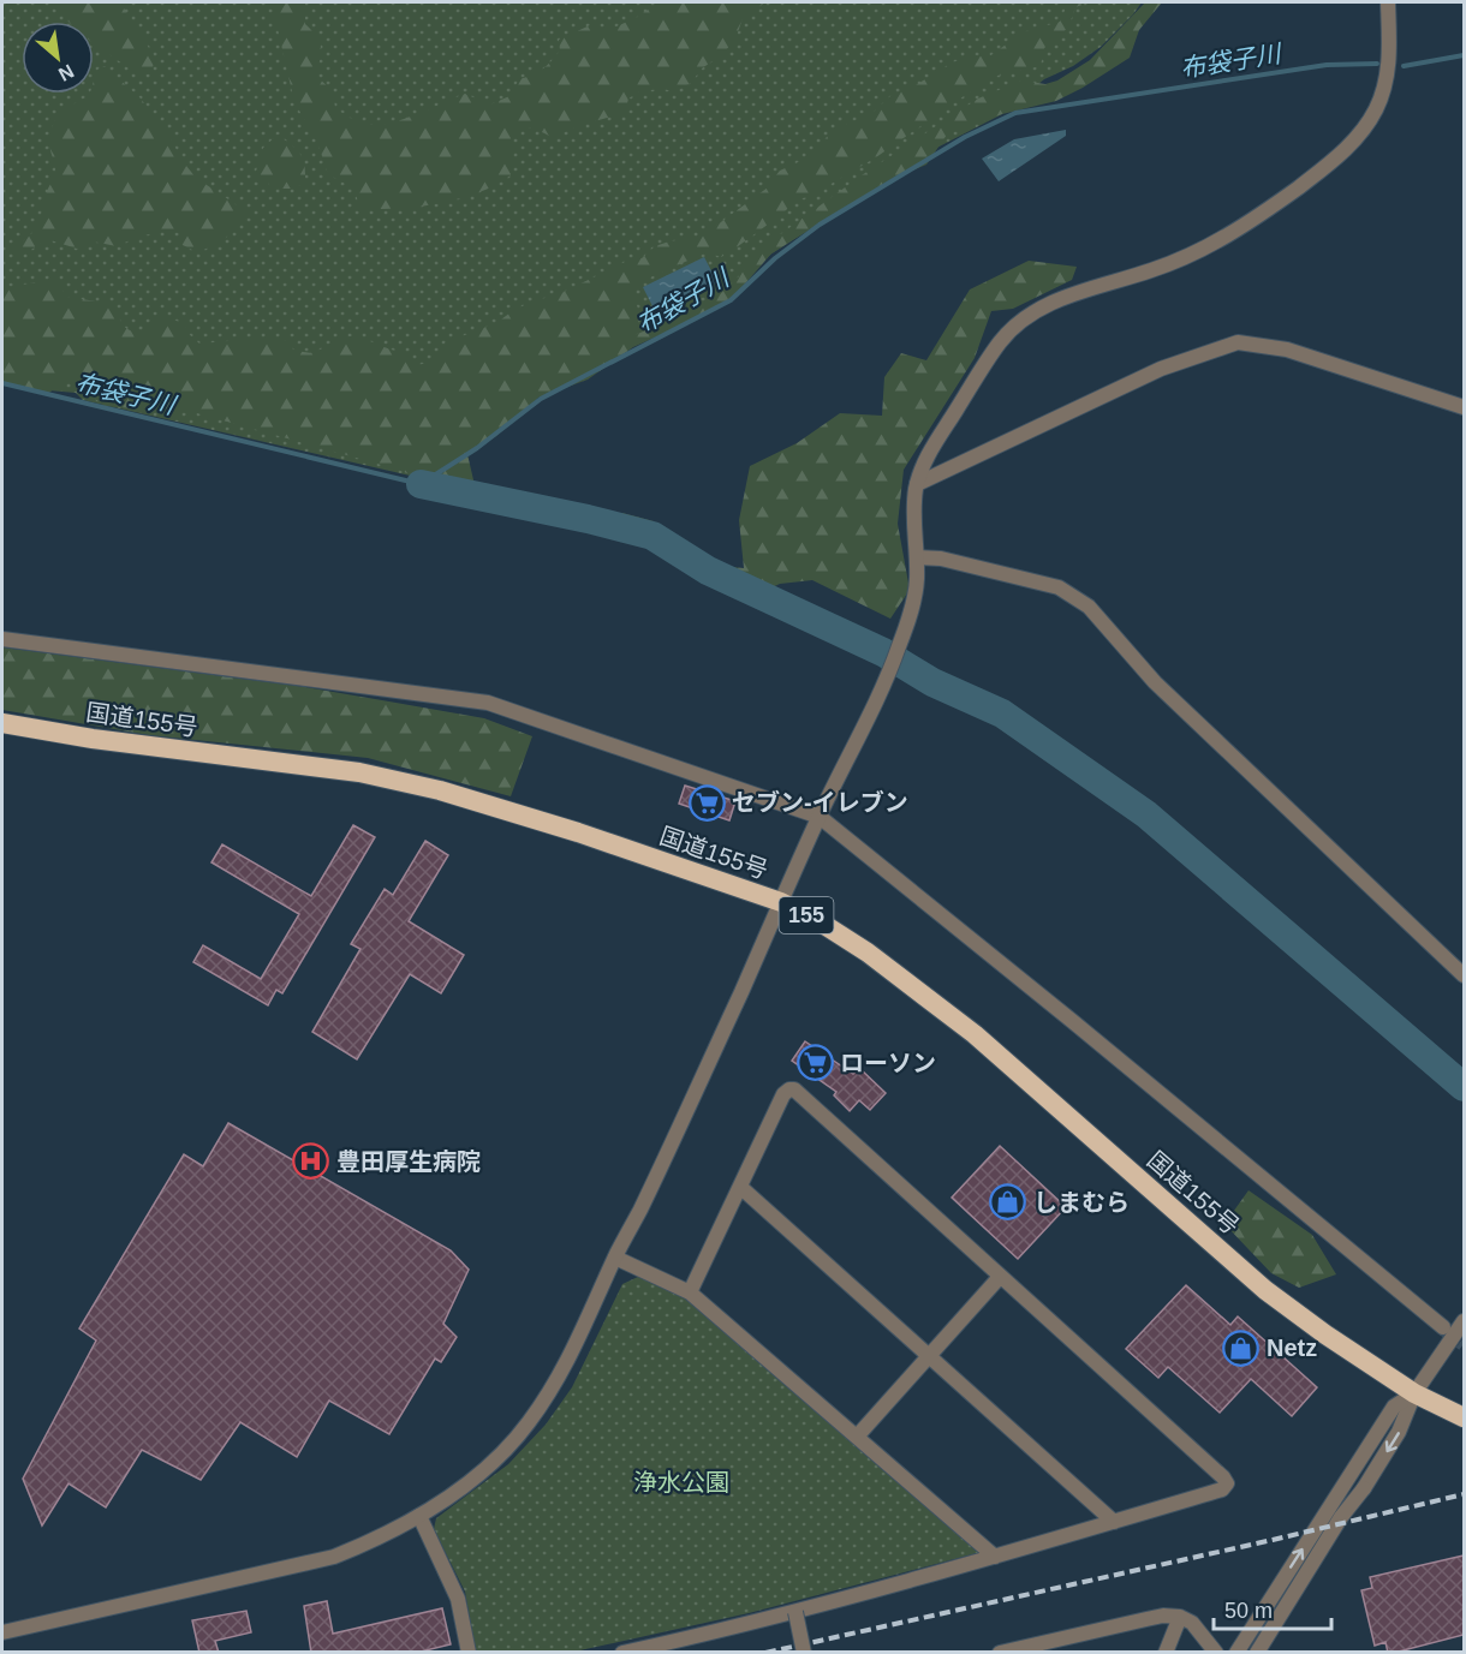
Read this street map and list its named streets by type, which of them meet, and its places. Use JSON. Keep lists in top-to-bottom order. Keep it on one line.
{"streets":{"highway":["国道155号","155"]},"water":["布袋子川"],"parks":["浄水公園"],"places":{"supermarket":["セブン-イレブン","ローソン"],"hospital":["豊田厚生病院"],"shop":["しまむら","Netz"]},"scale_bar":"50 m","north":"bottom right"}
